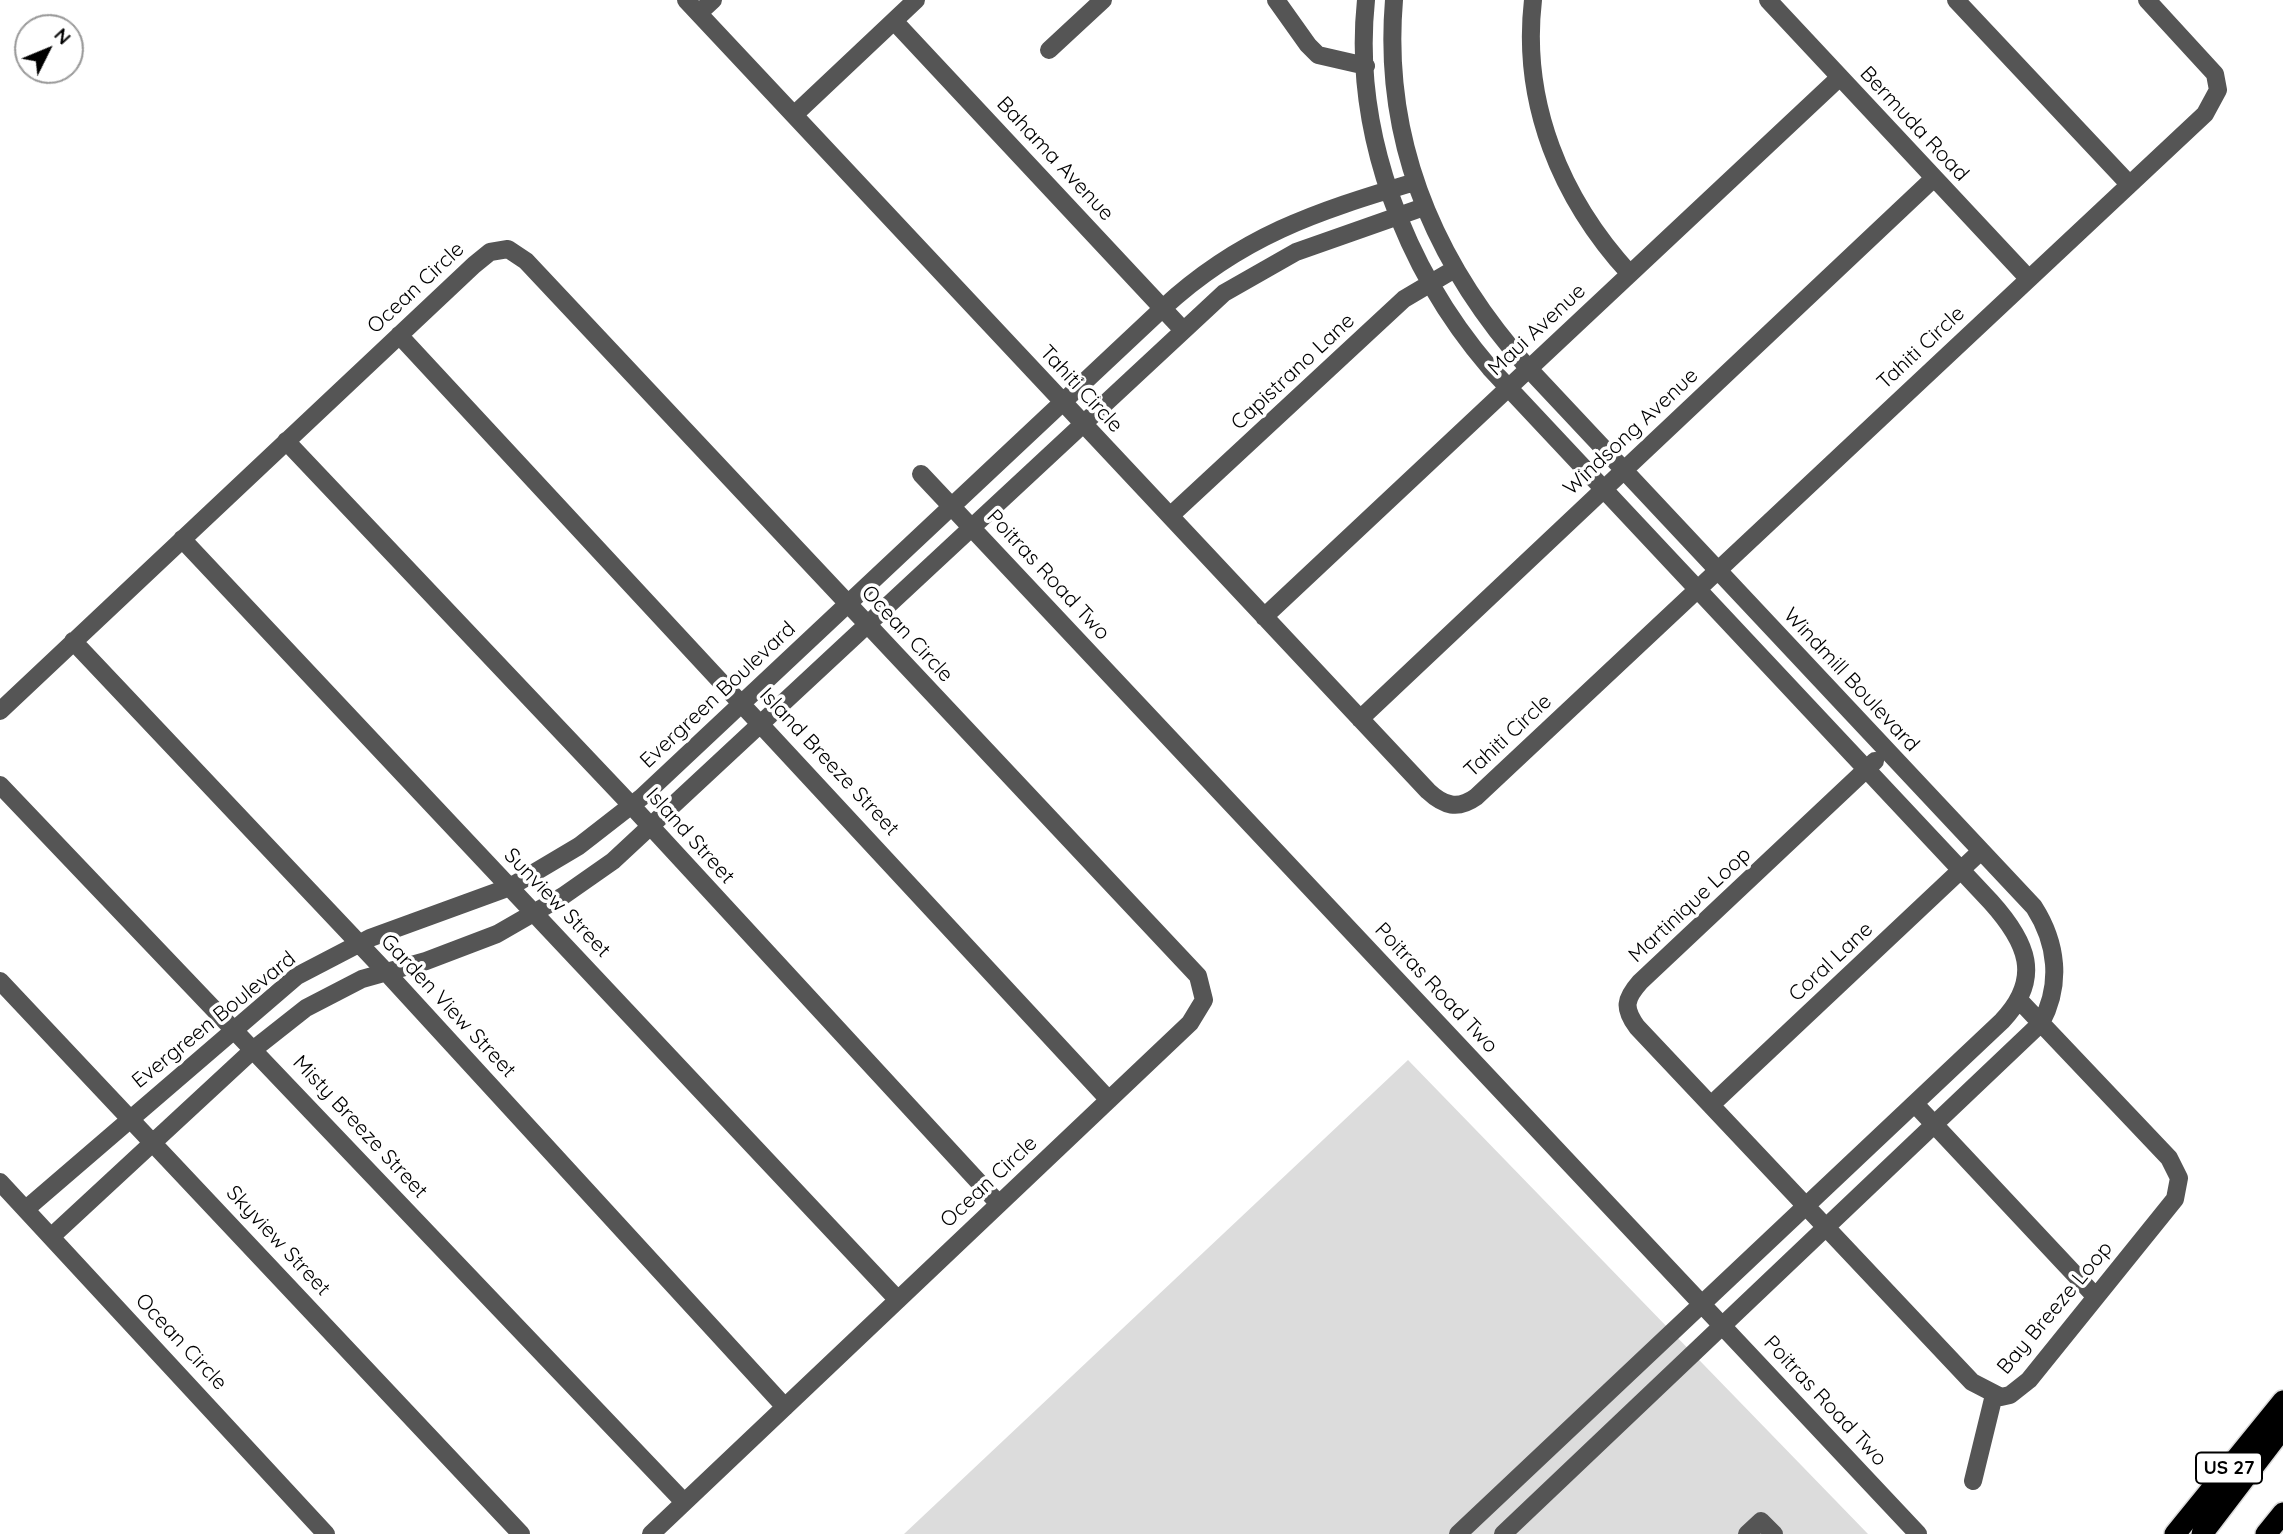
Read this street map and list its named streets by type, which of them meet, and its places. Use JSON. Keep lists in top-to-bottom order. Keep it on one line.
{"streets":{"highway":["US 27"],"street":["Bermuda Road","Bahama Avenue","Ocean Circle","Maui Avenue","Tahiti Circle","Capistrano Lane","Windsong Avenue","Poitras Road Two","Windmill Boulevard","Evergreen Boulevard","Island Breeze Street","Island Street","Sunview Street","Martinique Loop","Coral Lane","Garden View Street","Misty Breeze Street","Skyview Street","Bay Breeze Loop"]},"crossings":[["Bermuda Road","Maui Avenue"],["Bermuda Road","Tahiti Circle"],["Bermuda Road","Windsong Avenue"],["Bahama Avenue","Evergreen Boulevard"],["Ocean Circle","Evergreen Boulevard"],["Ocean Circle","Island Breeze Street"],["Ocean Circle","Island Street"],["Ocean Circle","Sunview Street"],["Ocean Circle","Garden View Street"],["Ocean Circle","Misty Breeze Street"],["Maui Avenue","Tahiti Circle"],["Maui Avenue","Windmill Boulevard"],["Tahiti Circle","Capistrano Lane"],["Tahiti Circle","Windsong Avenue"],["Tahiti Circle","Windmill Boulevard"],["Tahiti Circle","Evergreen Boulevard"],["Capistrano Lane","Windmill Boulevard"],["Windsong Avenue","Windmill Boulevard"],["Poitras Road Two","Windmill Boulevard"],["Poitras Road Two","Evergreen Boulevard"],["Windmill Boulevard","Evergreen Boulevard"],["Windmill Boulevard","Martinique Loop"],["Windmill Boulevard","Coral Lane"],["Windmill Boulevard","Bay Breeze Loop"],["Evergreen Boulevard","Island Breeze Street"],["Evergreen Boulevard","Island Street"],["Evergreen Boulevard","Sunview Street"],["Evergreen Boulevard","Garden View Street"],["Evergreen Boulevard","Misty Breeze Street"],["Evergreen Boulevard","Skyview Street"],["Martinique Loop","Coral Lane"],["Martinique Loop","Bay Breeze Loop"],["Coral Lane","Bay Breeze Loop"]],"north":"top right"}
